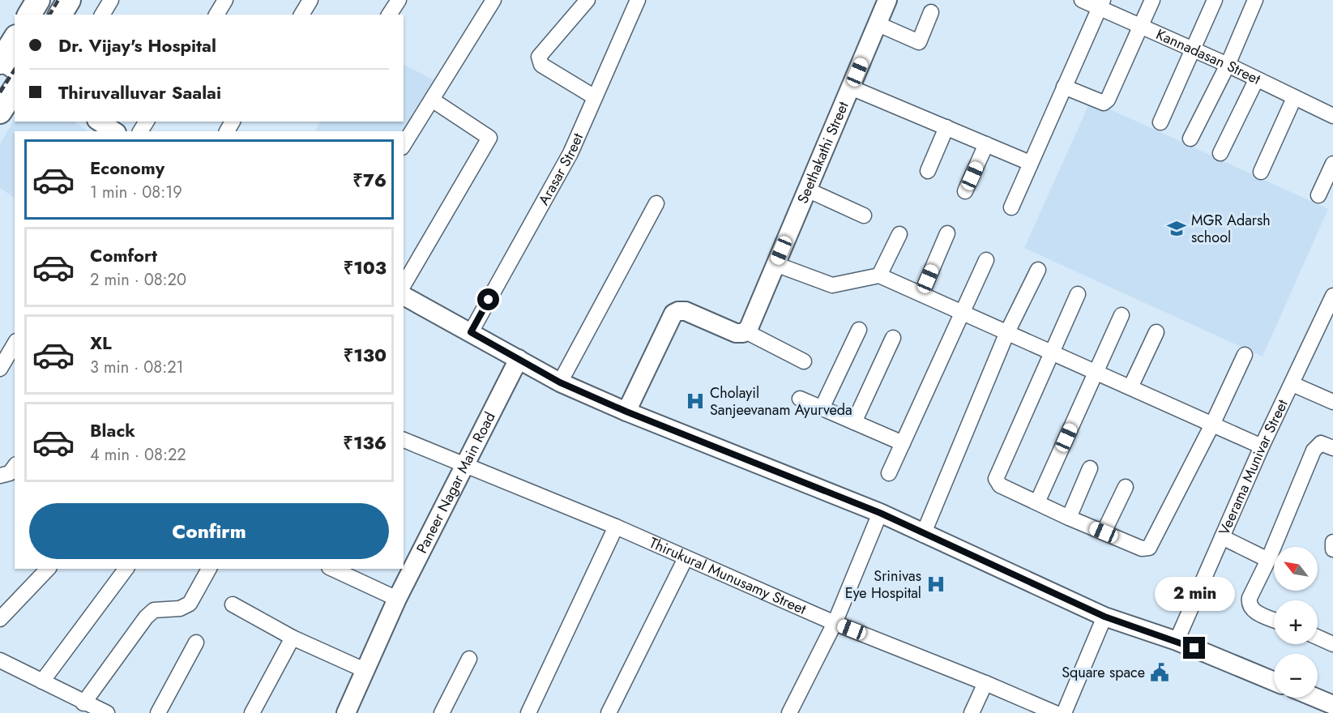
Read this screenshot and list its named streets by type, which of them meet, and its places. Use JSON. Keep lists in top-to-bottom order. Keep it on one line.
{"streets":{"street":["Kannadasan Street","Seethakathi Street","Arasar Street","Veerama Munivar Street","Paneer Nagar Main Road","Thirukural Munusamy Street"]},"crossings":[["Paneer Nagar Main Road","Thirukural Munusamy Street"]],"places":{"school or university":["MGR Adarsh school"],"hospital":["Cholayil Sanjeevanam Ayurveda","Srinivas Eye Hospital"],"public building":["Square space"]},"north":"top left","page":{"banner":["Dr. Vijay's Hospital","Thiruvalluvar Saalai"],"list":[{"name":"Economy","note":"1 min · 08:19","value":"₹76"},{"name":"Comfort","note":"2 min · 08:20","value":"₹103"},{"name":"XL","note":"3 min · 08:21","value":"₹130"},{"name":"Black","note":"4 min · 08:22","value":"₹136"}],"buttons":"Confirm","map_buttons":["+","−"],"bubble":"2 min"}}
